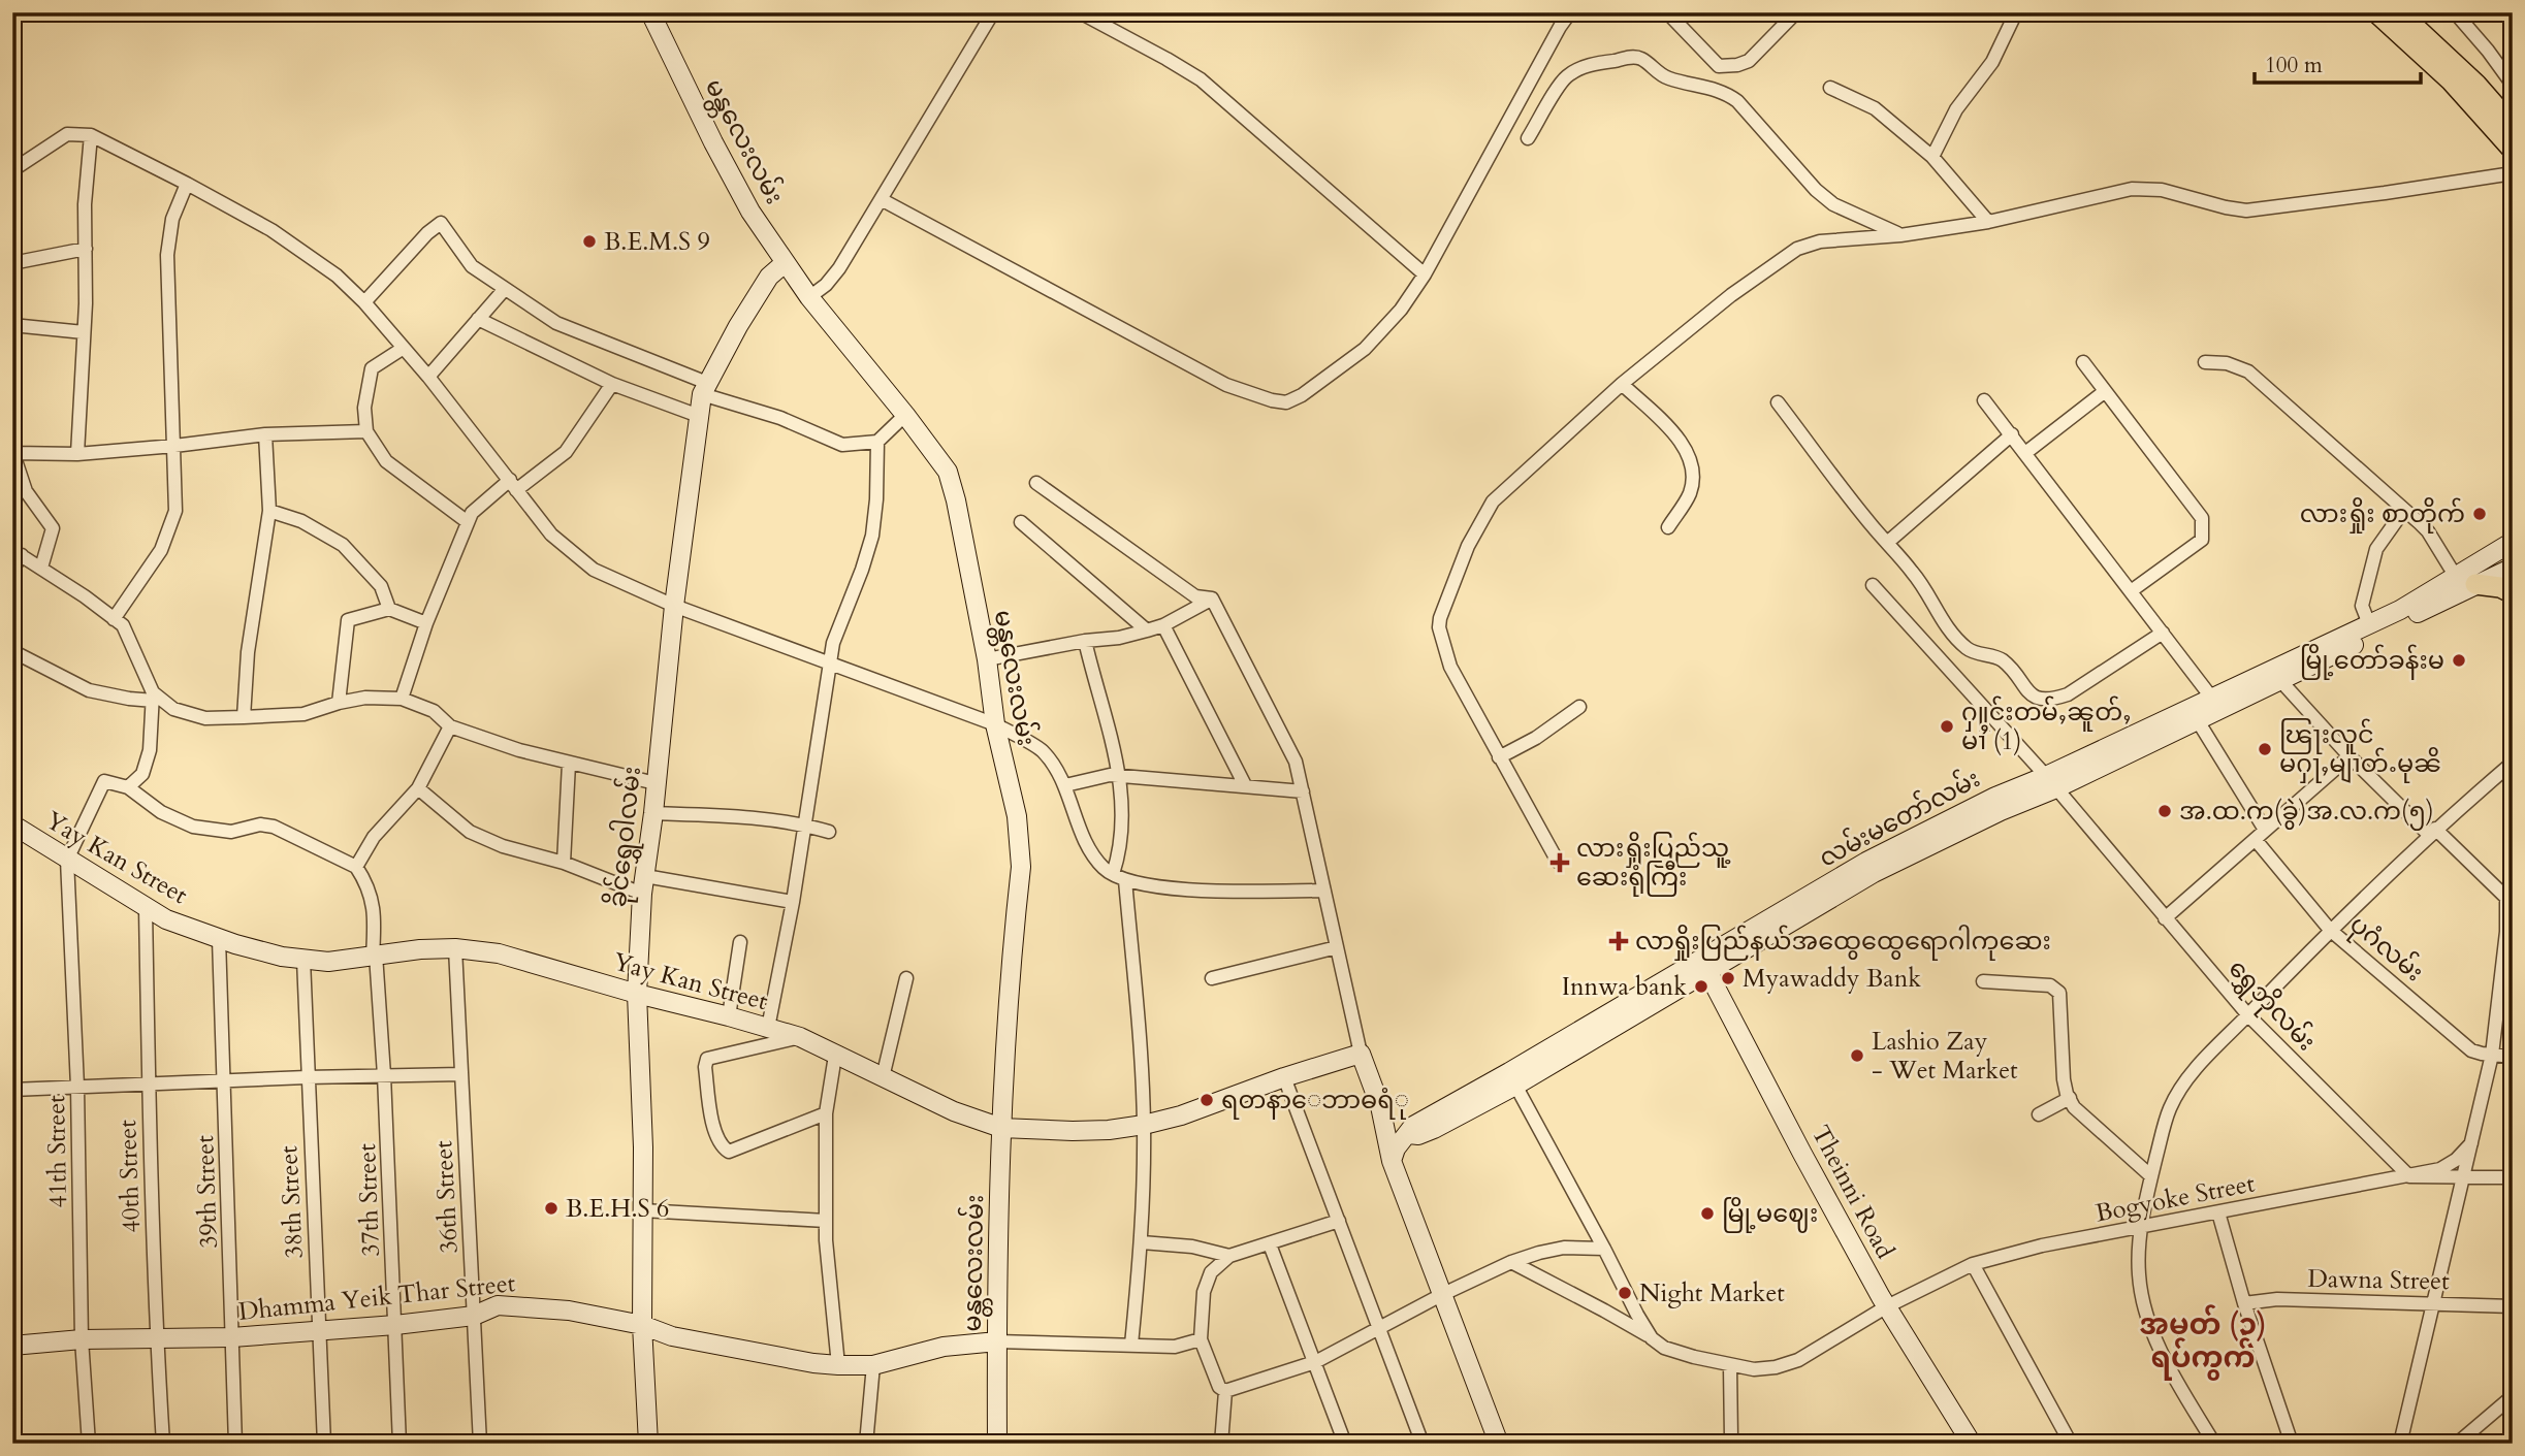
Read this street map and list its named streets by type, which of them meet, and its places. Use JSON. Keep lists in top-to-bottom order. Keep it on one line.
{"streets":{"main road":["မန္တလေးလမ်း","လမ်းမတော်လမ်း","ခိုင်ရွှေဝါလမ်း","Yay Kan Street","Theinni Road","Dhamma Yeik Thar Street"],"street":["ပုဂံလမ်း","ရွှေဘိုလမ်း","41th Street","40th Street","39th Street","36th Street","Bogyoke Street","37th Street","38th Street","Dawna Street"]},"crossings":[["မန္တလေးလမ်း","ခိုင်ရွှေဝါလမ်း"],["မန္တလေးလမ်း","Yay Kan Street"],["မန္တလေးလမ်း","Dhamma Yeik Thar Street"],["လမ်းမတော်လမ်း","ပုဂံလမ်း"],["လမ်းမတော်လမ်း","ရွှေဘိုလမ်း"],["လမ်းမတော်လမ်း","Theinni Road"],["ခိုင်ရွှေဝါလမ်း","Yay Kan Street"],["ခိုင်ရွှေဝါလမ်း","Dhamma Yeik Thar Street"],["Yay Kan Street","41th Street"],["Yay Kan Street","40th Street"],["Yay Kan Street","39th Street"],["Yay Kan Street","36th Street"],["Yay Kan Street","37th Street"],["Yay Kan Street","38th Street"],["ရွှေဘိုလမ်း","Bogyoke Street"],["41th Street","Dhamma Yeik Thar Street"],["40th Street","Dhamma Yeik Thar Street"],["39th Street","Dhamma Yeik Thar Street"],["Theinni Road","Bogyoke Street"],["36th Street","Dhamma Yeik Thar Street"],["37th Street","Dhamma Yeik Thar Street"],["38th Street","Dhamma Yeik Thar Street"]],"districts":["အမှတ် (၃) ရပ်ကွက်"],"places":{"other":["B.E.M.S 9","လားရှိုး စာတိုက်","မြို့တော်ခန်းမ","ႁူင်းတမ်ႇၼူတ်ႇ မၢႆ (1)","ၽြႃးလူင် မႁႃႇမျၢတ်ႉမုၼိ","အ.ထ.က(ခွဲ)အ.လ.က(၅)","Myawaddy Bank","Innwa bank","Lashio Zay - Wet Market","ရတနာေဘာဓရံု","B.E.H.S 6","မြို့မဈေး","Night Market"],"health":["လားရှိုးပြည်သူ့ ဆေးရုံကြီး","လာရှိုးပြည်နယ်အထွေထွေရောဂါကုဆေး"]},"scale_bar":"100 m"}
